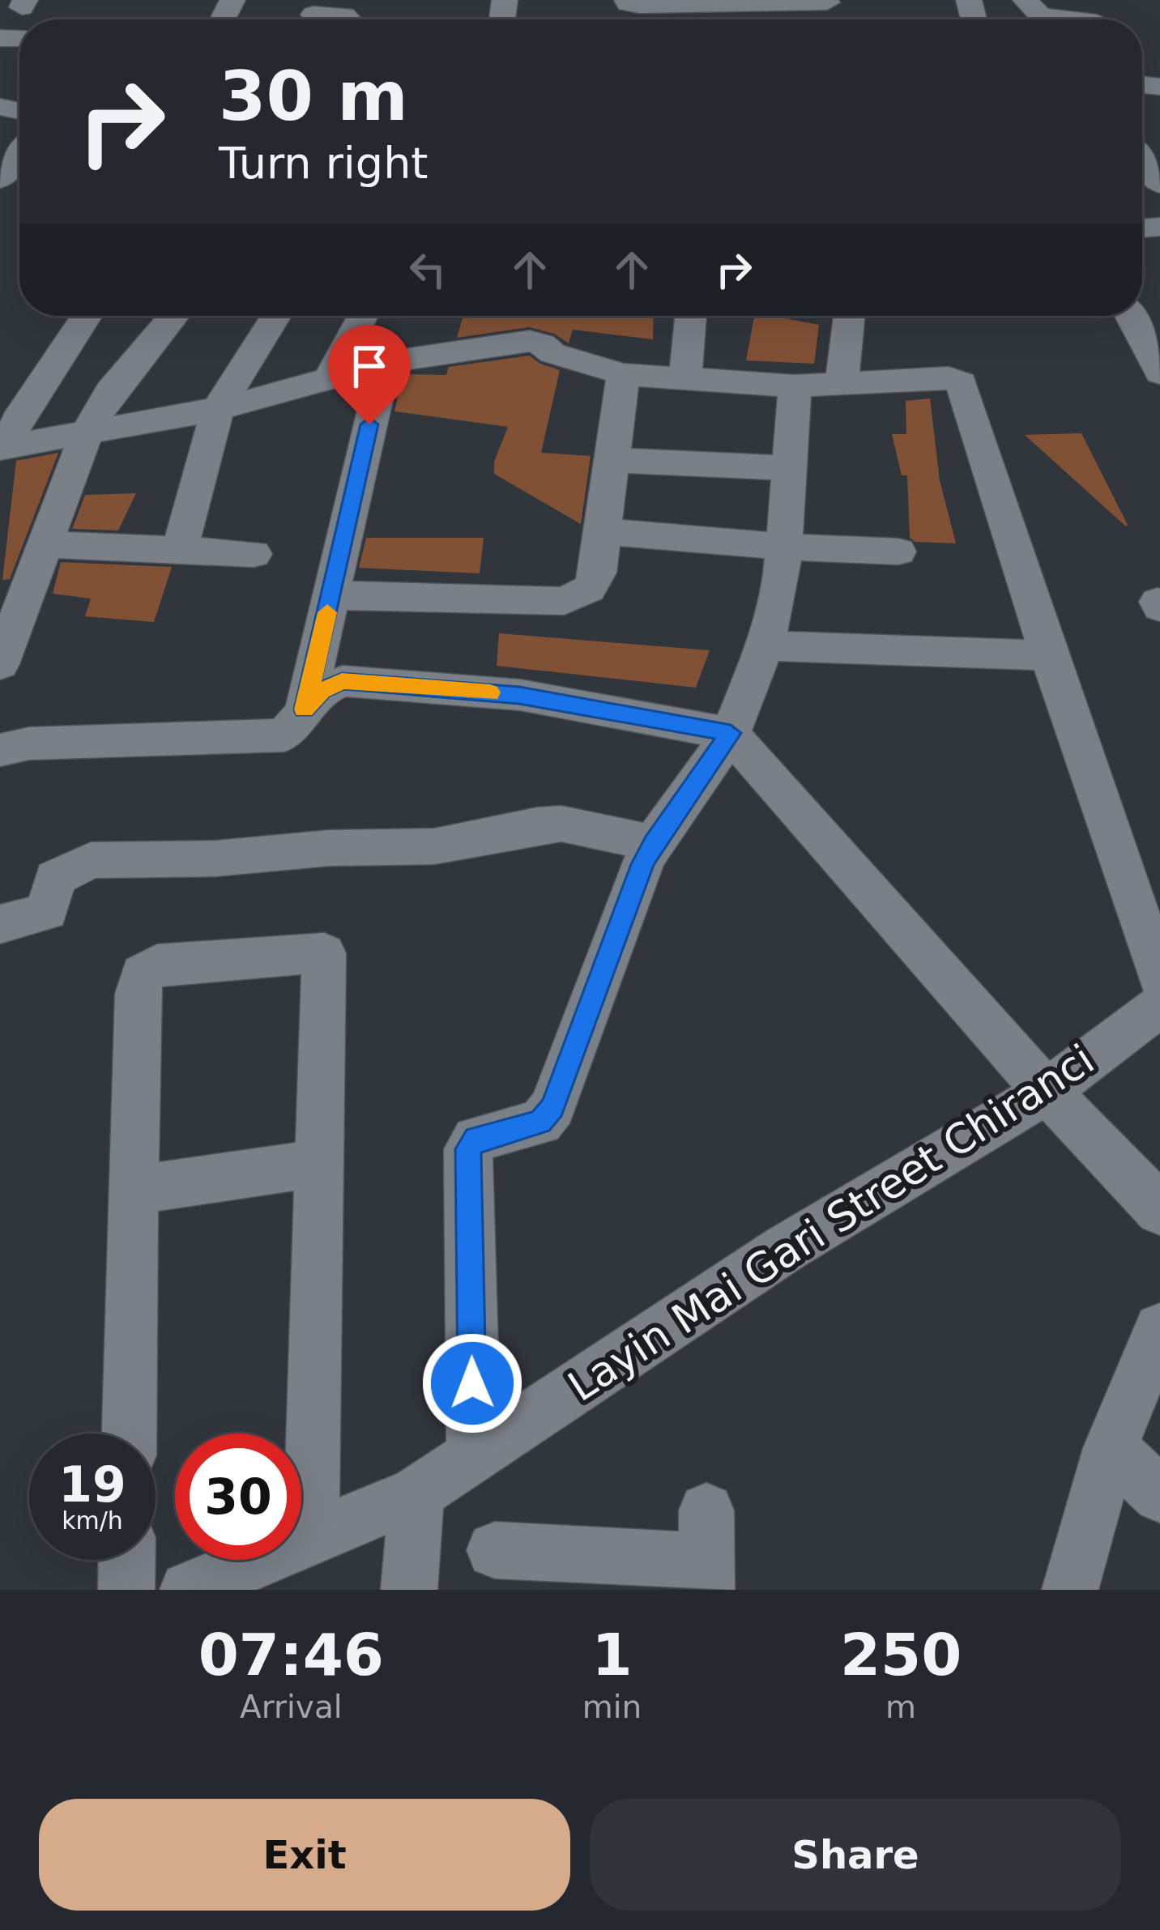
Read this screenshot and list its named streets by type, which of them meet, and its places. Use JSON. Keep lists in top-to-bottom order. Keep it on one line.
{"streets":{"street":["Layin Mai Gari Street Chiranci"]},"page":{"turn":["30 m","Turn right"],"speed":"19 km/h","limit":"30","eta":["07:46","Arrival","1","min","250","m"],"buttons":["Exit","Share"]}}
